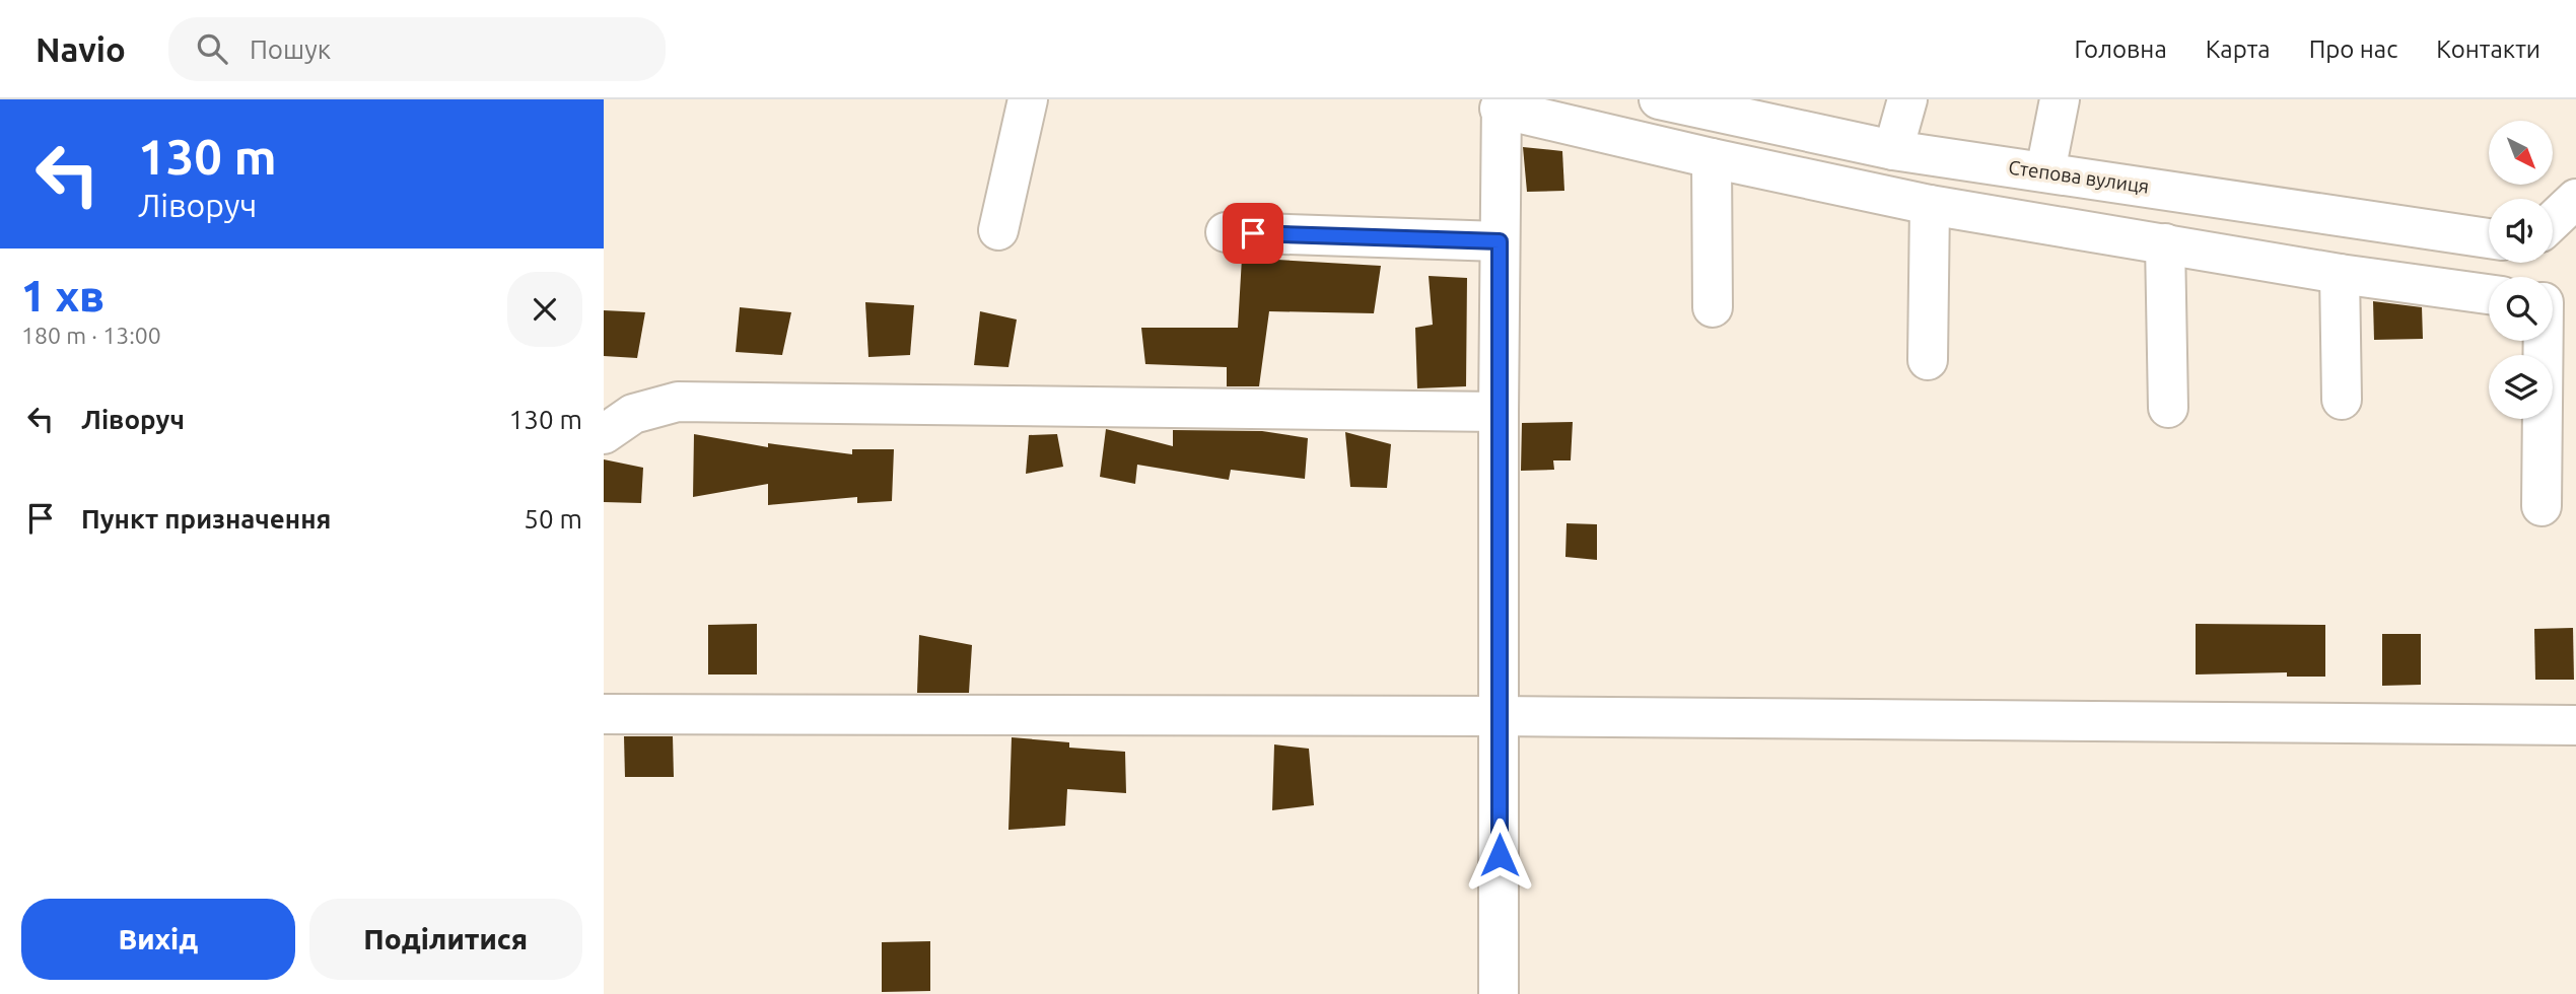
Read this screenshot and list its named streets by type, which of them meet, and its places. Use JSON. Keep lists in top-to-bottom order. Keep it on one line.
{"streets":{"street":["Степова вулиця"]},"north":"bottom right","page":{"header":"Navio","search":"Пошук","nav":["Головна","Карта","Про нас","Контакти"],"turn":["130 m","Ліворуч"],"heading":["1 хв","180 m · 13:00"],"list":[{"name":"Ліворуч","value":"130 m"},{"name":"Пункт призначення","value":"50 m"}],"buttons":["Вихід","Поділитися"]}}
